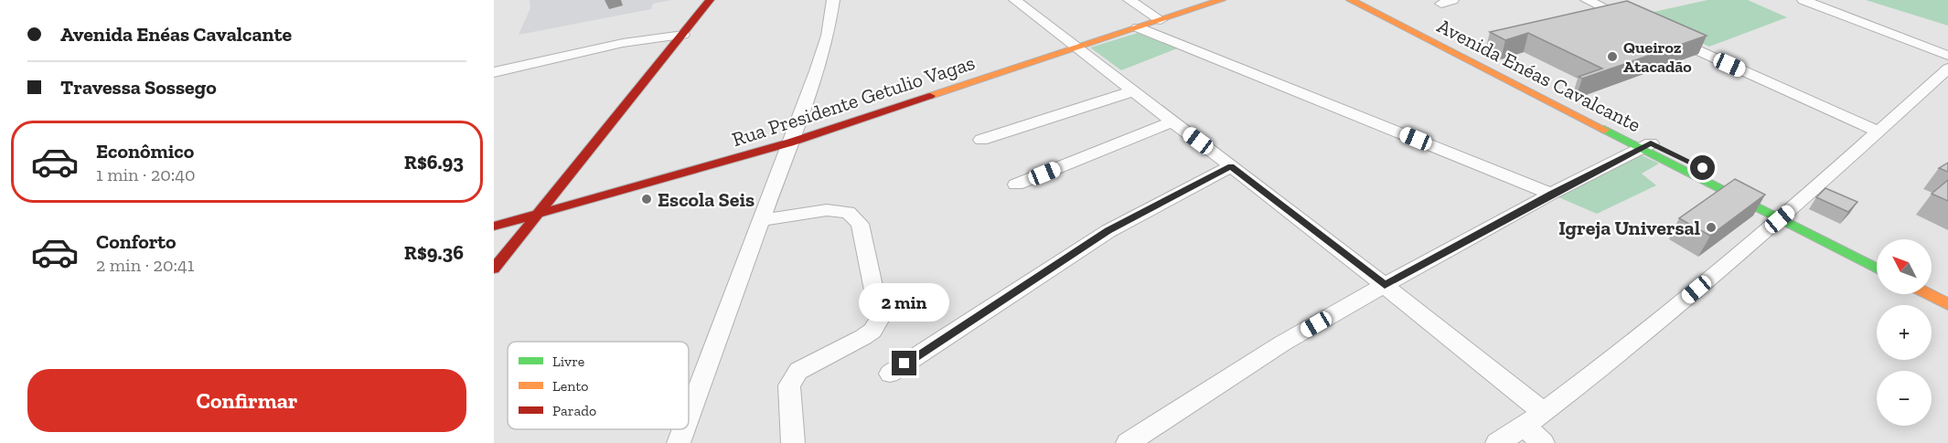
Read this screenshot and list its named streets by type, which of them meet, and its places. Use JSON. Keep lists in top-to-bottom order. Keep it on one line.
{"streets":{"street":["Avenida Enéas Cavalcante","Rua Presidente Getulio Vagas"]},"places":["Queiroz Atacadão","Escola Seis","Igreja Universal"],"legend":["Livre","Lento","Parado"],"north":"top left","page":{"banner":["Avenida Enéas Cavalcante","Travessa Sossego"],"list":[{"name":"Econômico","note":"1 min · 20:40","value":"R$6.93"},{"name":"Conforto","note":"2 min · 20:41","value":"R$9.36"}],"map_buttons":["+","−"],"bubble":"2 min","buttons":"Confirmar"}}
